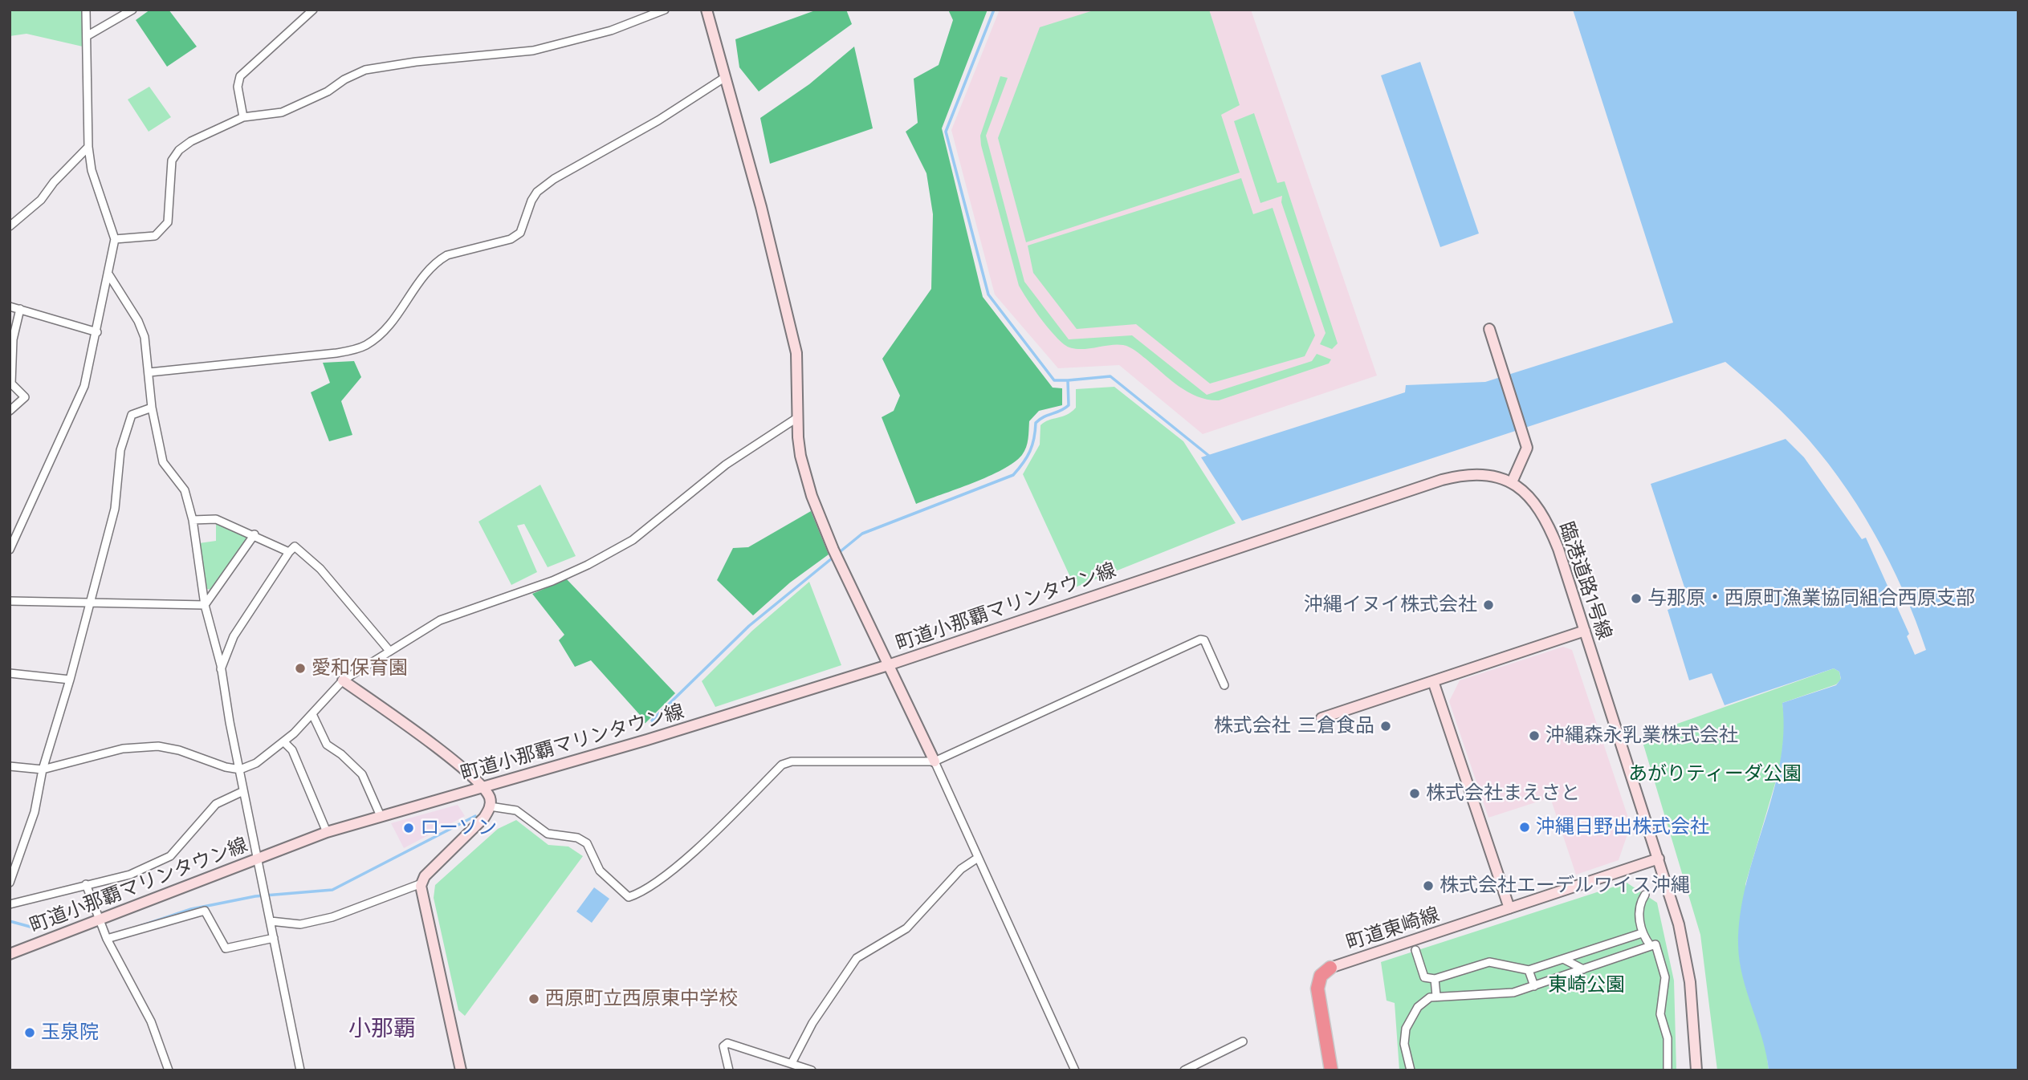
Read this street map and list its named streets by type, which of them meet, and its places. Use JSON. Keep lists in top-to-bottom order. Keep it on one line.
{"streets":{"street":["臨港道路1号線","町道小那覇マリンタウン線","町道東崎線"]},"crossings":[["臨港道路1号線","町道小那覇マリンタウン線"],["臨港道路1号線","町道東崎線"]],"districts":["小那覇"],"parks":["あがりティーダ公園","東崎公園"],"places":["与那原・西原町漁業協同組合西原支部","沖縄イヌイ株式会社","愛和保育園","株式会社 三倉食品","沖縄森永乳業株式会社","株式会社まえさと","沖縄日野出株式会社","ローソン","株式会社エーデルワイス沖縄","西原町立西原東中学校","玉泉院"]}
